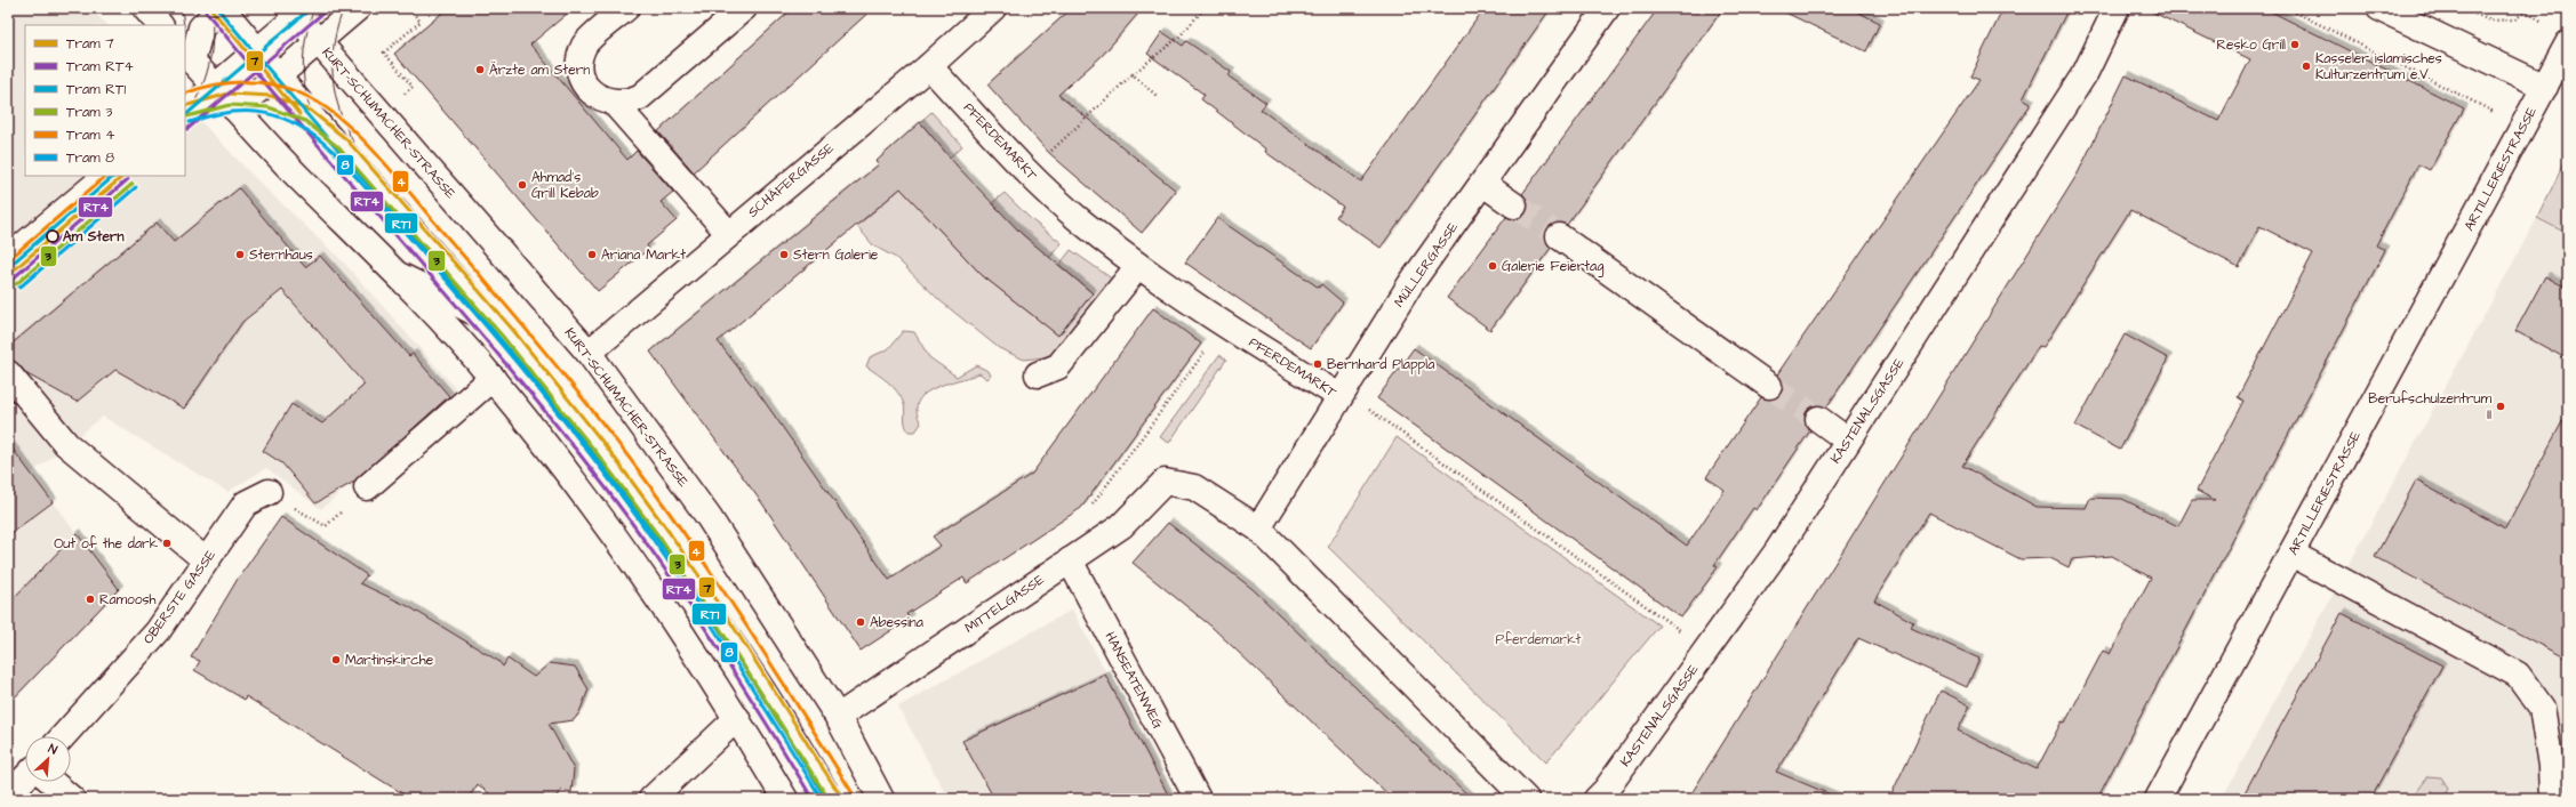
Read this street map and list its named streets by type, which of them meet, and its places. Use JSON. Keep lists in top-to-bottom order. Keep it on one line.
{"streets":{"street":["KURT-SCHUMACHER-STRASSE","PFERDEMARKT","ARTILLERIESTRASSE","SCHÄFERGASSE","MÜLLERGASSE","KASTENALSGASSE","OBERSTE GASSE","MITTELGASSE","HANSEATENWEG"]},"crossings":[["KURT-SCHUMACHER-STRASSE","SCHÄFERGASSE"],["KURT-SCHUMACHER-STRASSE","MITTELGASSE"],["PFERDEMARKT","SCHÄFERGASSE"],["PFERDEMARKT","MÜLLERGASSE"],["PFERDEMARKT","KASTENALSGASSE"],["MÜLLERGASSE","MITTELGASSE"],["MITTELGASSE","HANSEATENWEG"]],"parks":["Pferdemarkt"],"places":["Resko Grill","Kasseler islamisches Kulturzentrum e.V.","Ärzte am Stern","Ahmad‘s Grill Kebab","Am Stern","Sternhaus","Ariana Markt","Stern Galerie","Galerie Feiertag","Bernhard Plappla","Berufschulzentrum II","Out of the dark","Ramoosh","Abessina","Martinskirche"],"lines":["tram line 7","tram line RT1","tram line RT4","tram line 4","tram line 3","tram line 8"],"legend":["Tram 7","Tram RT4","Tram RT1","Tram 3","Tram 4","Tram 8"],"north":"top right"}
